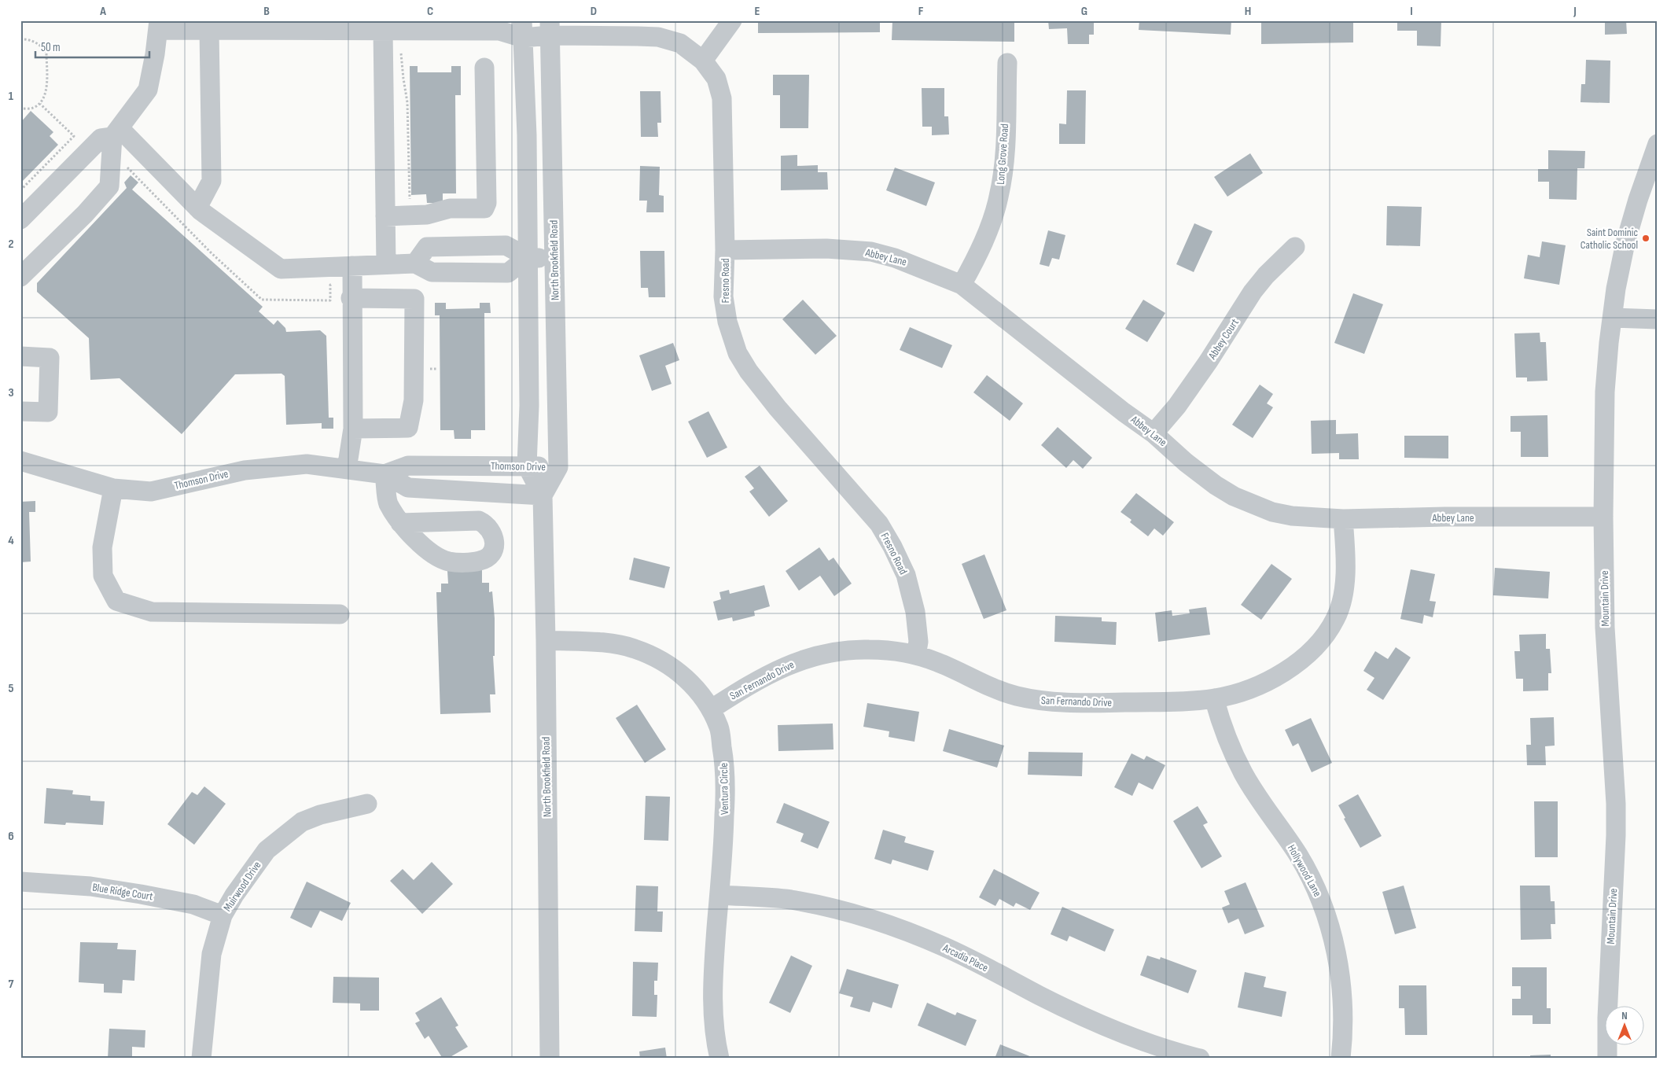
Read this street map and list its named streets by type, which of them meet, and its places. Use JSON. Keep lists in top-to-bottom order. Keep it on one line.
{"streets":{"street":["Long Grove Road","Abbey Lane","North Brookfield Road","Fresno Road","Abbey Court","Thomson Drive","Mountain Drive","San Fernando Drive","Ventura Circle","Hollywood Lane","Muirwood Drive","Blue Ridge Court","Arcadia Place"]},"crossings":[["Long Grove Road","Abbey Lane"],["Abbey Lane","Fresno Road"],["Abbey Lane","Abbey Court"],["Abbey Lane","Mountain Drive"],["Abbey Lane","San Fernando Drive"],["North Brookfield Road","Fresno Road"],["North Brookfield Road","Thomson Drive"],["North Brookfield Road","Ventura Circle"],["Fresno Road","San Fernando Drive"],["San Fernando Drive","Ventura Circle"],["San Fernando Drive","Hollywood Lane"],["Ventura Circle","Arcadia Place"],["Muirwood Drive","Blue Ridge Court"]],"places":["Saint Dominic Catholic School"],"scale_bar":"50 m","north":"top","grid":{"columns":["A","B","C","D","E","F","G","H","I","J"],"rows":["1","2","3","4","5","6","7"]}}
